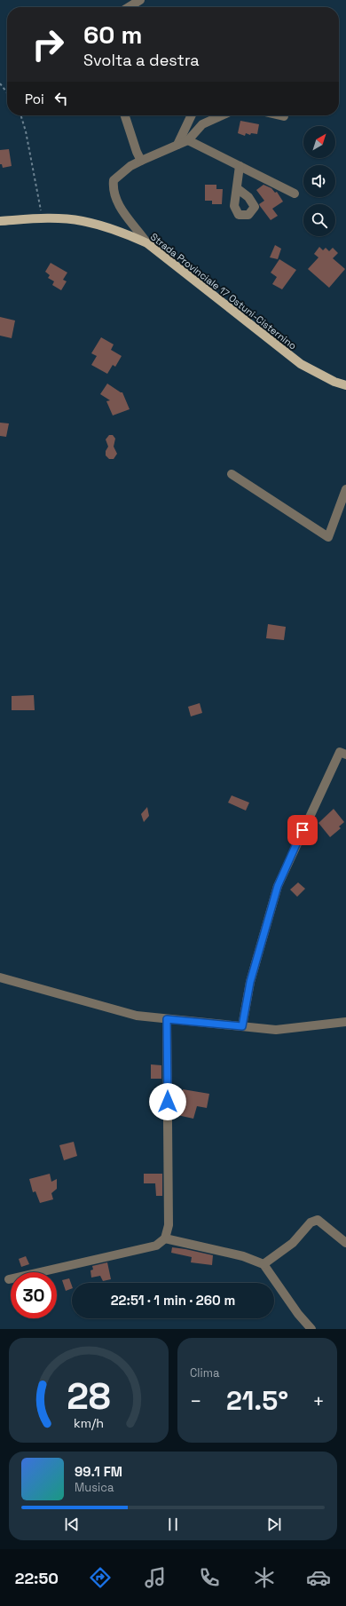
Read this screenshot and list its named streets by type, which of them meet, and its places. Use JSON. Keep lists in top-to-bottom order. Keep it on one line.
{"streets":{"main road":["Strada Provinciale 17 Ostuni-Cisternino"]},"north":"top right","page":{"turn":["60 m","Svolta a destra"],"then":"Poi","limit":"30","trip":"22:51 · 1 min · 260 m","tile":"Clima","heat":["−","21.5°","+"],"song":["99.1 FM","Musica"],"tabs":"22:50","gauge":["28","km/h"]}}
